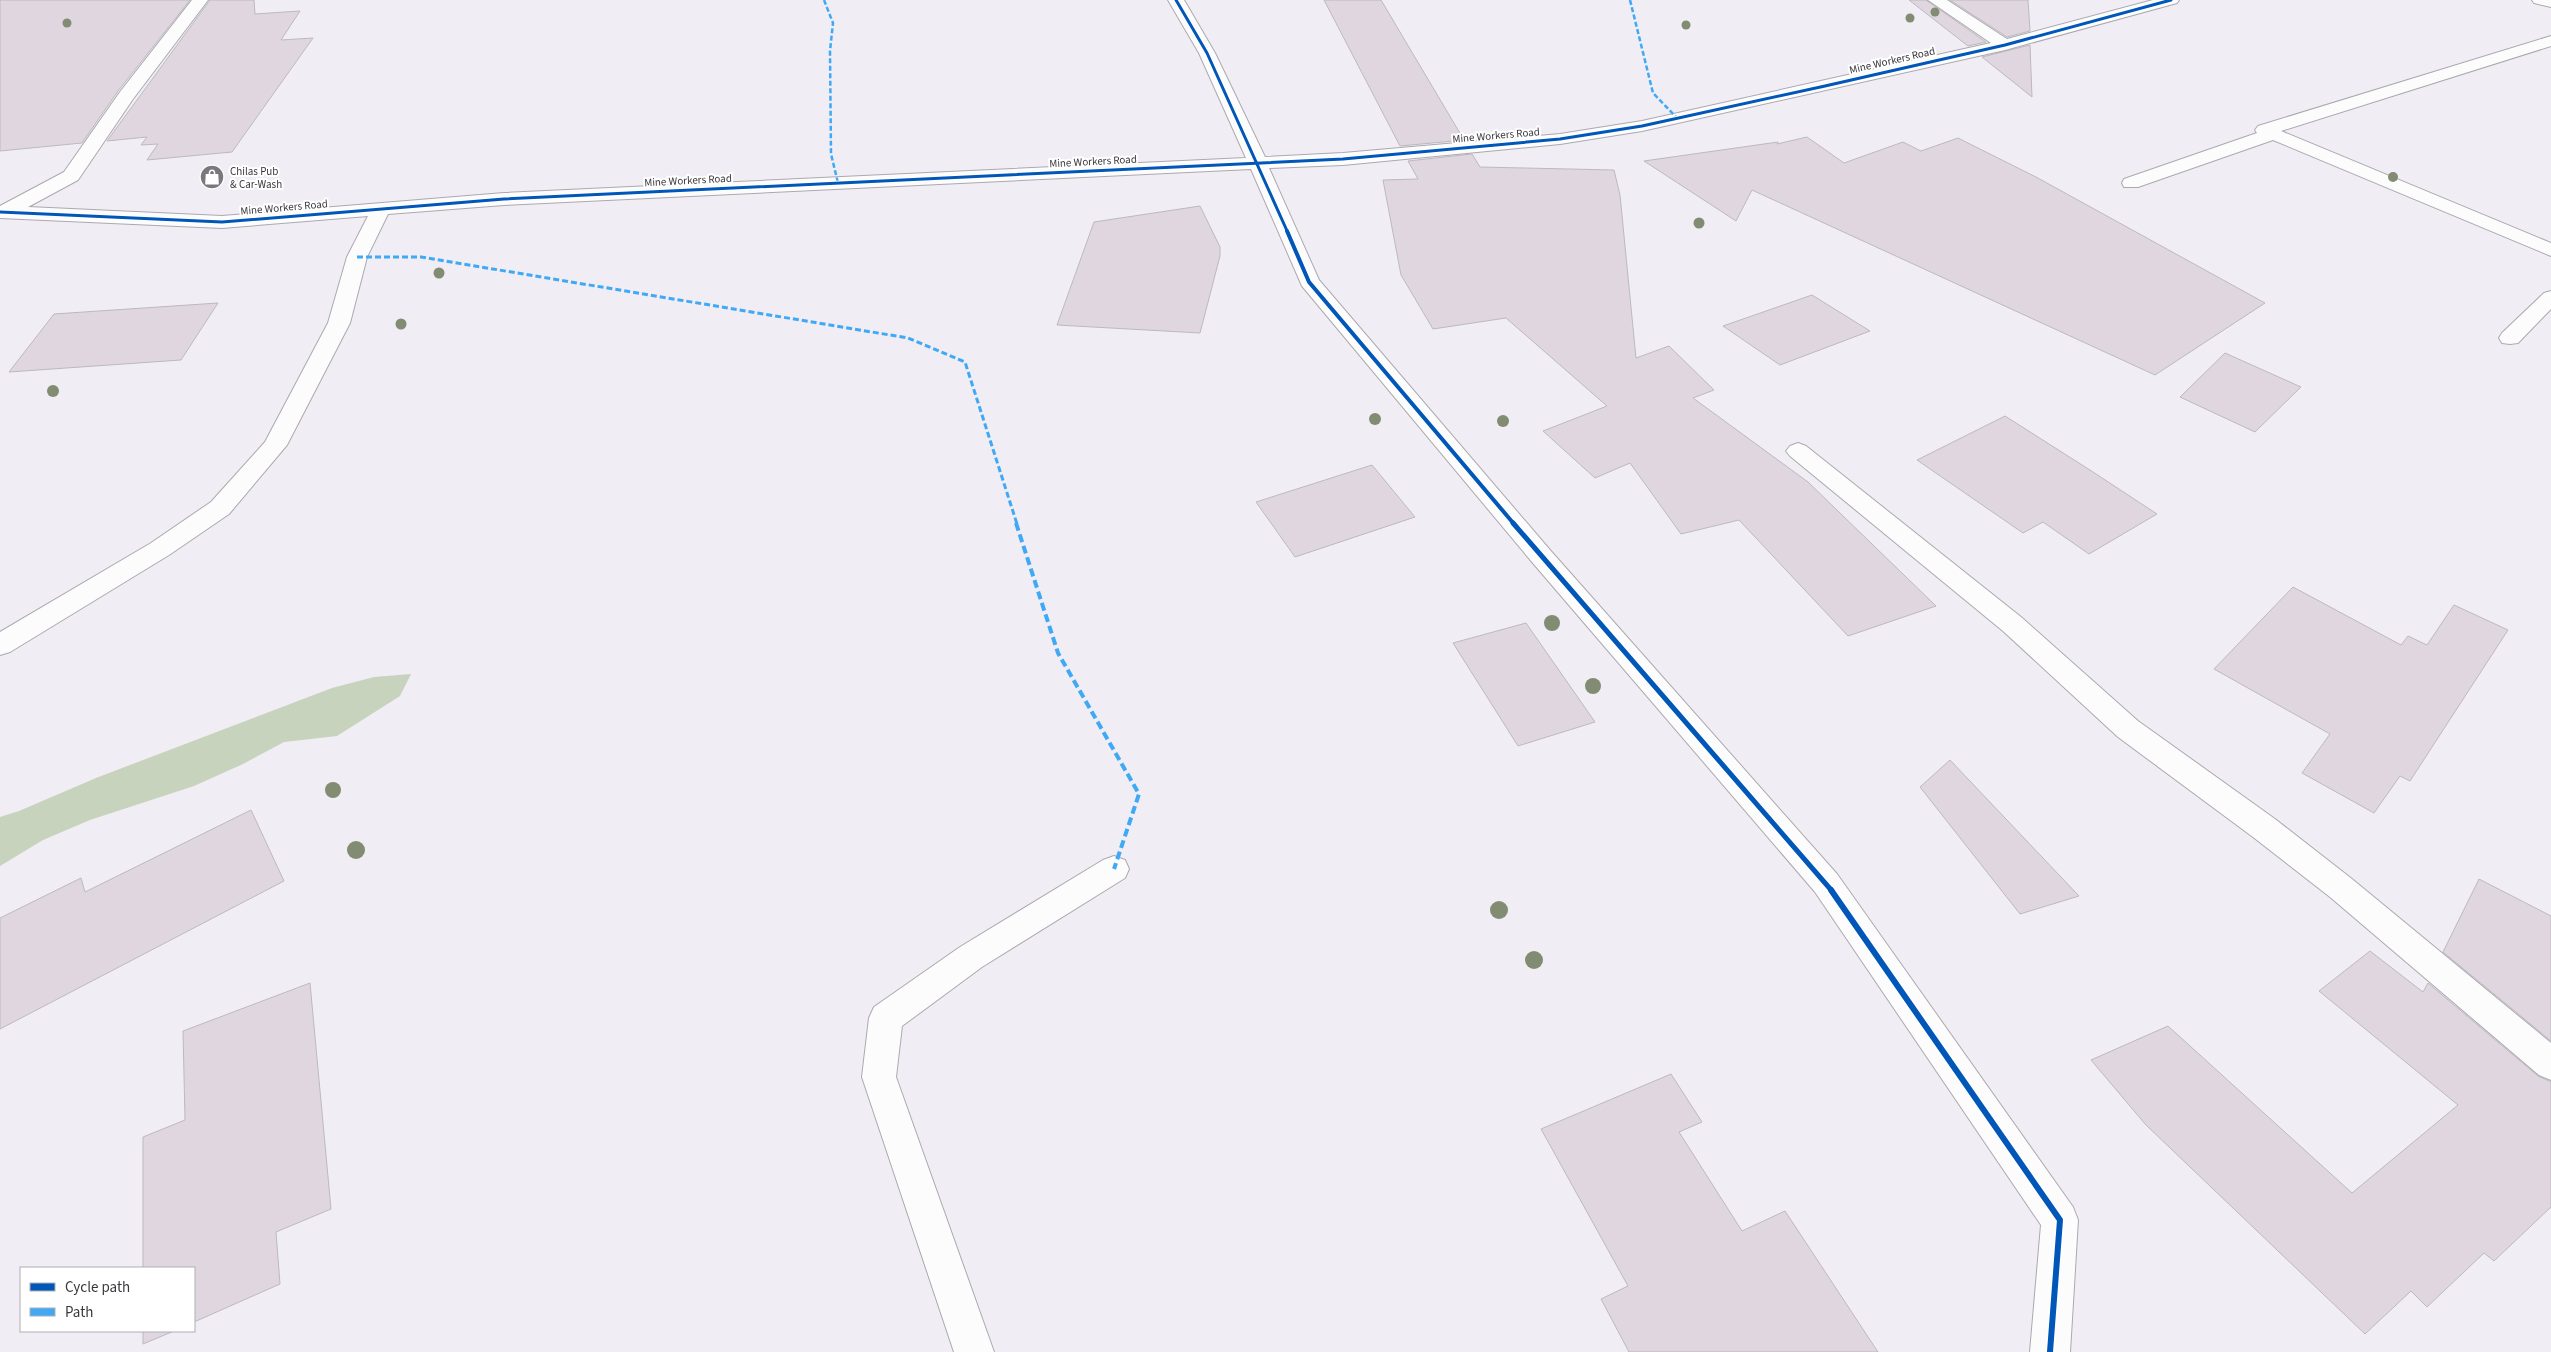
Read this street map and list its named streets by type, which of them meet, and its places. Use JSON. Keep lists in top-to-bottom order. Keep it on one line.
{"streets":{"street":["Mine Workers Road"]},"places":{"shop":["Chilas Pub & Car-Wash"]},"legend":["Cycle path","Path"]}
